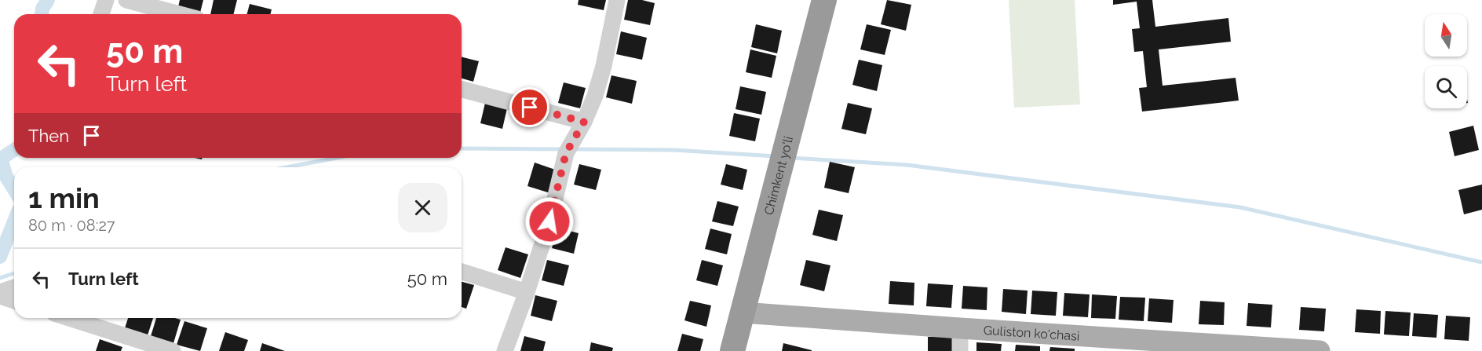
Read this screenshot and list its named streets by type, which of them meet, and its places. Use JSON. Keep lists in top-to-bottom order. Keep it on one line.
{"streets":{"highway":["Chimkent yo‘li"],"main road":["Guliston ko'chasi"]},"crossings":[["Chimkent yo‘li","Guliston ko'chasi"]],"north":"top","page":{"turn":["50 m","Turn left"],"then":"Then","heading":["1 min","80 m · 08:27"],"list":[{"name":"Turn left","value":"50 m"}]}}
